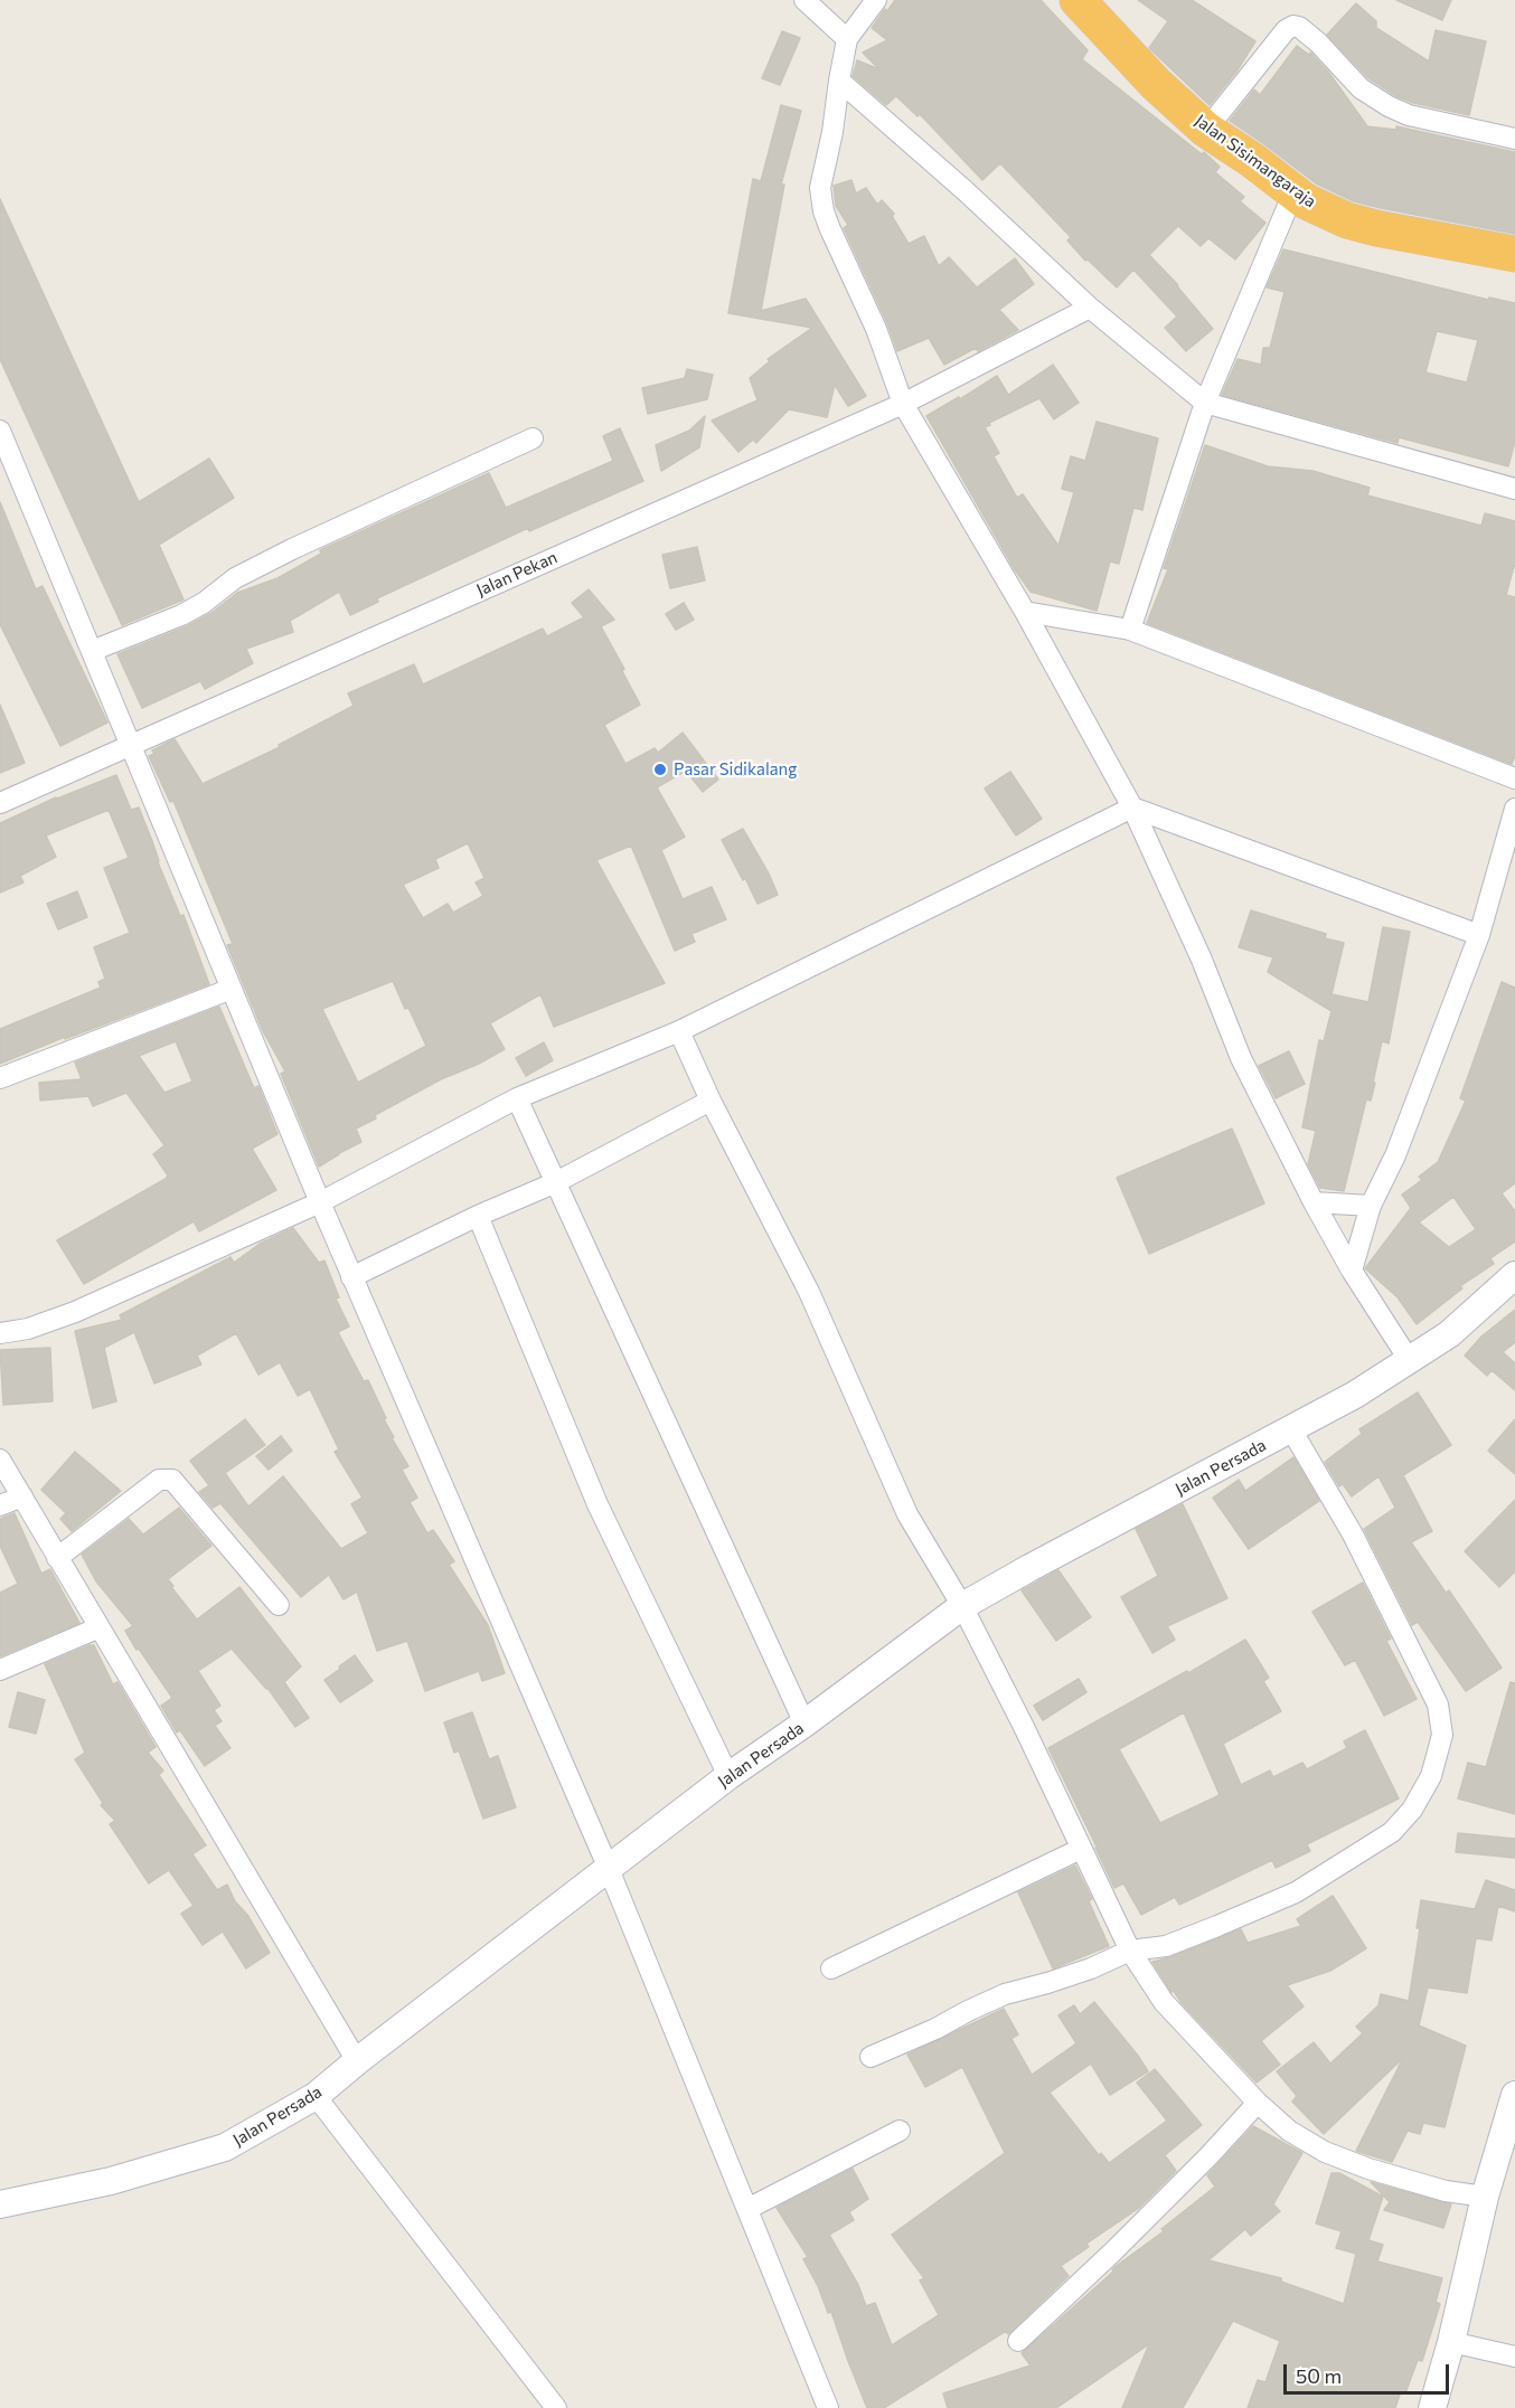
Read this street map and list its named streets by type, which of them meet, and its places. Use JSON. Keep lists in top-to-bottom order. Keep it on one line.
{"streets":{"highway":["Jalan Sisimangaraja"],"street":["Jalan Pekan","Jalan Persada"]},"places":["Pasar Sidikalang"],"scale_bar":"50 m"}
